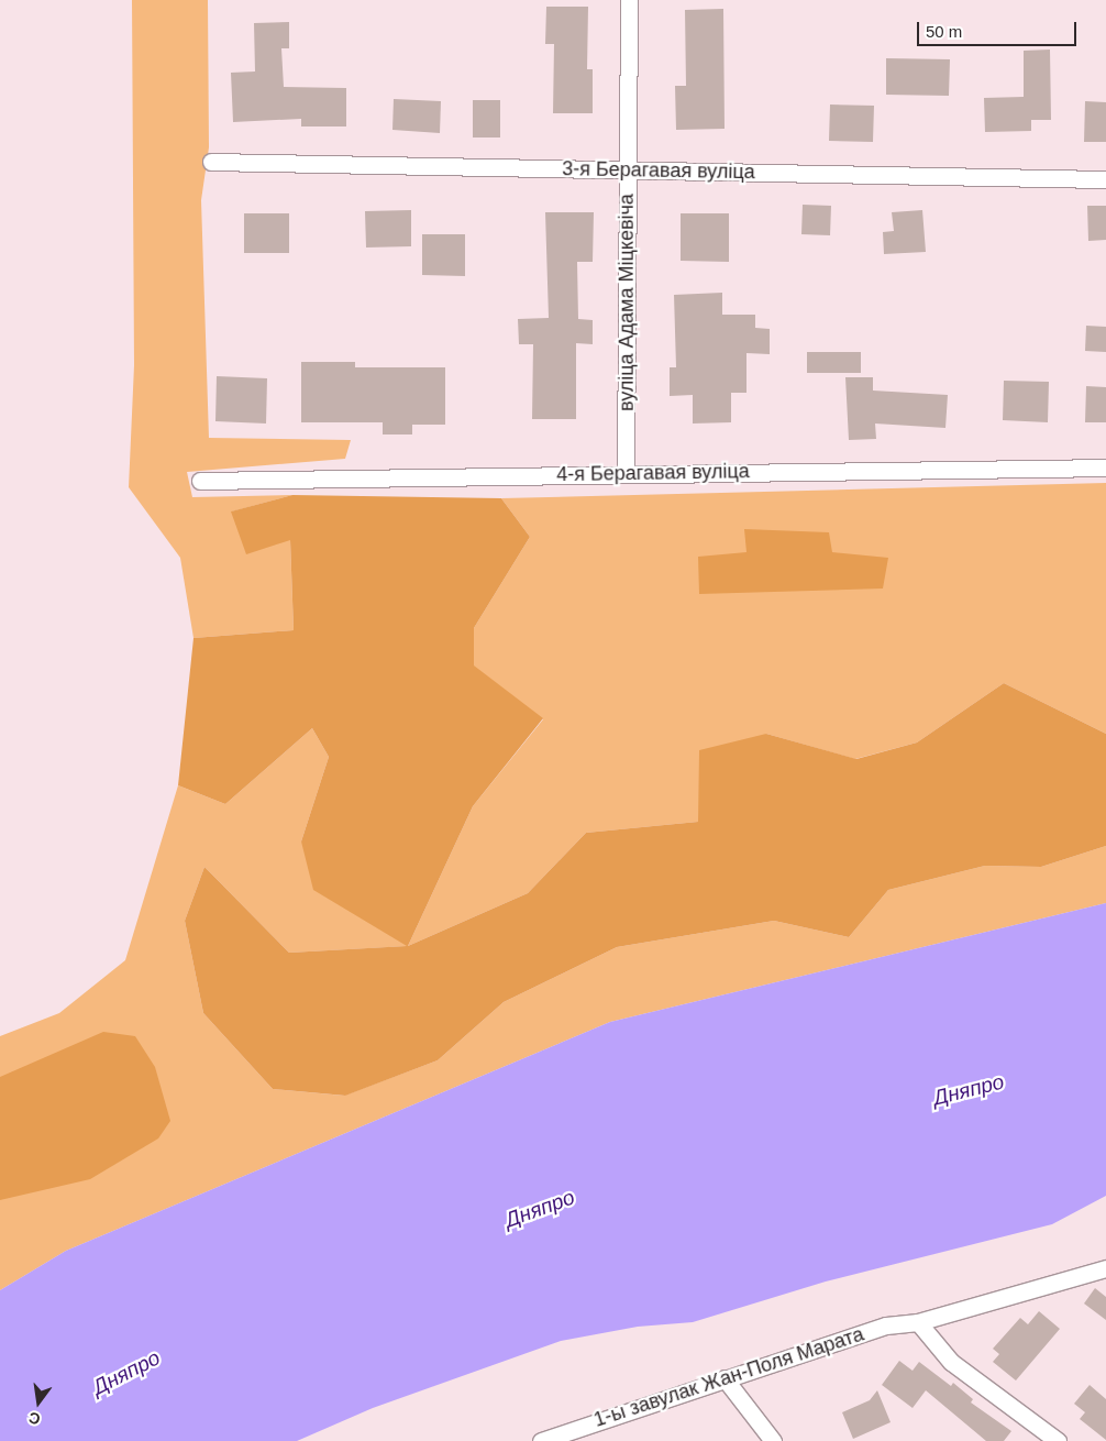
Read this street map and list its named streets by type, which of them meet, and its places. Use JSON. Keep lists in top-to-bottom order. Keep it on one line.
{"streets":{"street":["3-я Берагавая вуліца","вуліца Адама Міцкевіча","4-я Берагавая вуліца","1-ы завулак Жан-Поля Марата"]},"crossings":[["3-я Берагавая вуліца","вуліца Адама Міцкевіча"],["вуліца Адама Міцкевіча","4-я Берагавая вуліца"]],"water":["Дняпро"],"scale_bar":"50 m","north":"bottom"}
